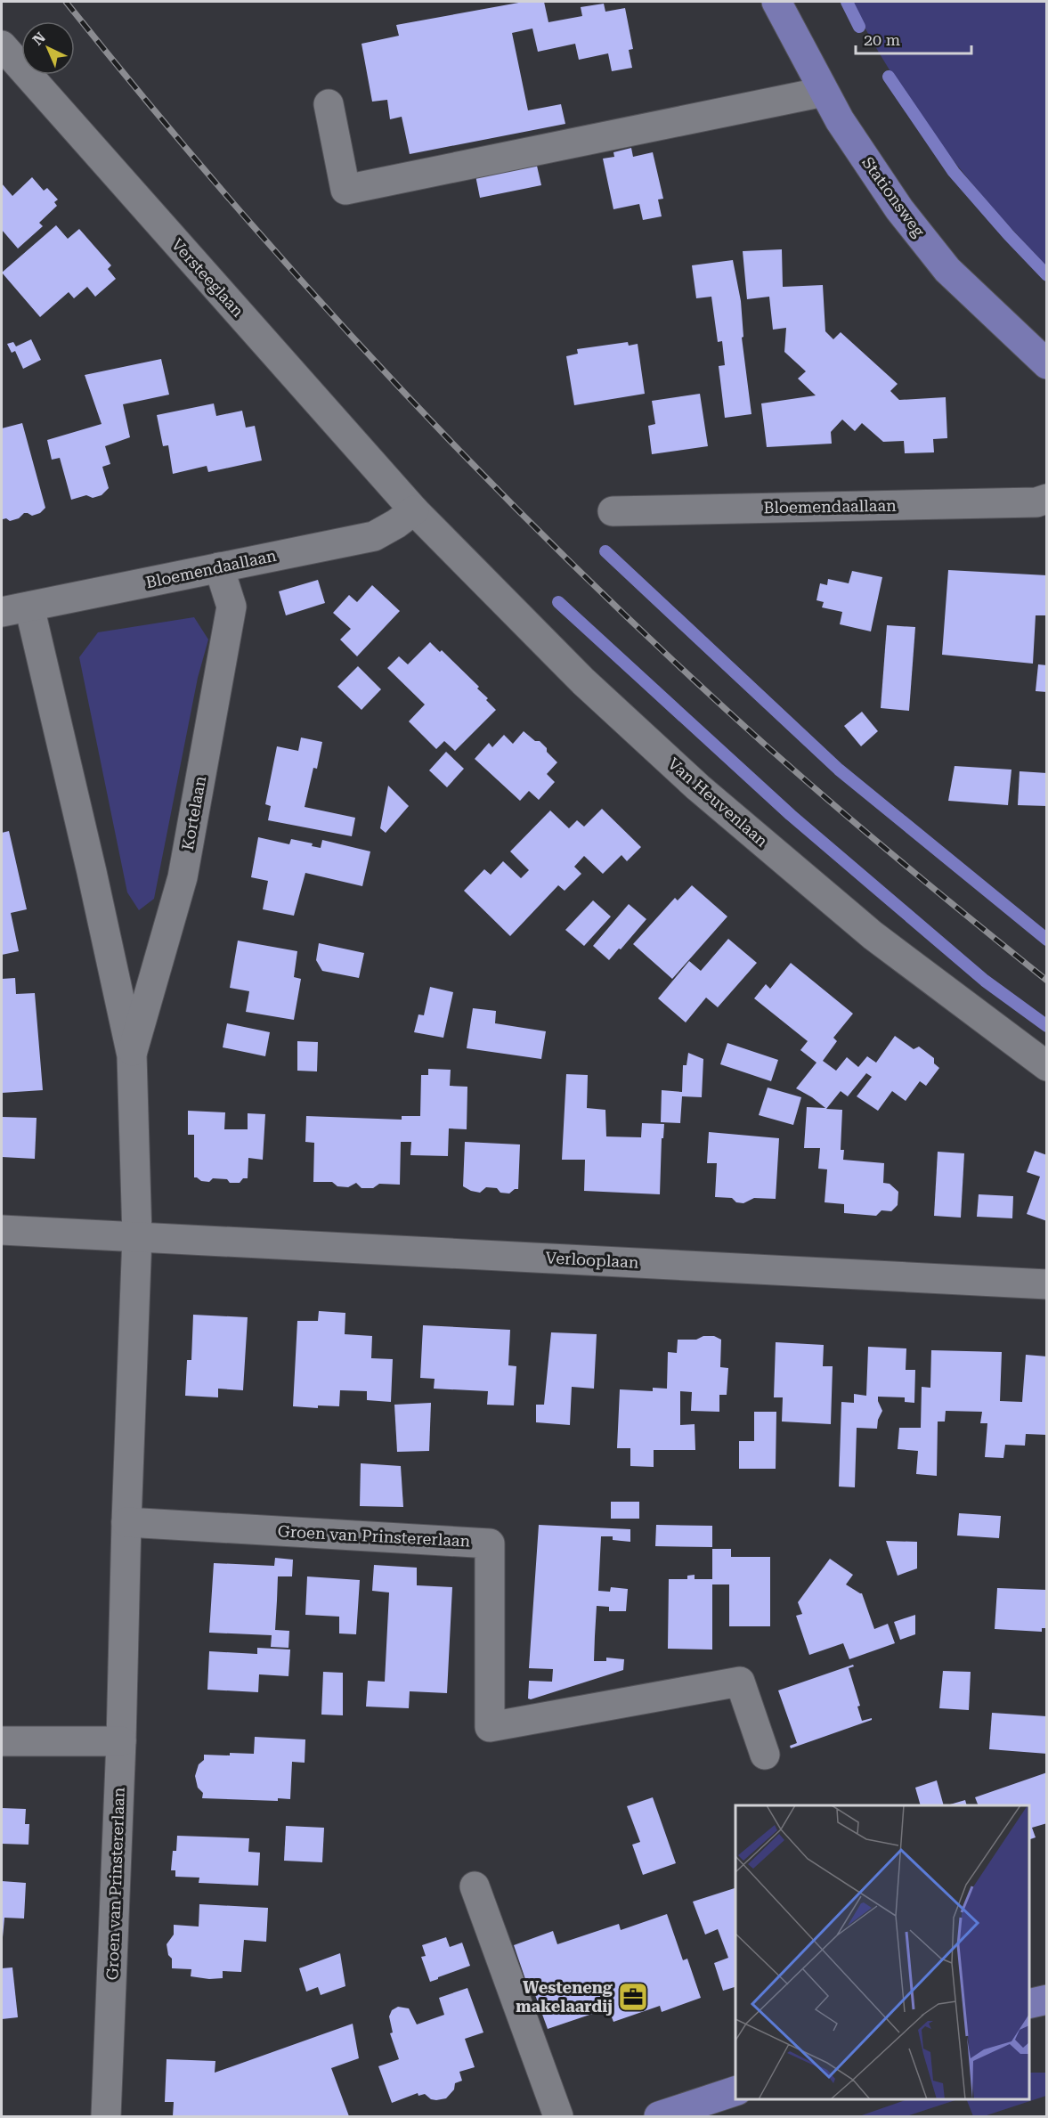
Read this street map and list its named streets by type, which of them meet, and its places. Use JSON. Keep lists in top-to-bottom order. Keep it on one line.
{"streets":{"main road":["Stationsweg"],"street":["Versteeglaan","Bloemendaallaan","Van Heuvenlaan","Kortelaan","Verlooplaan","Groen van Prinstererlaan"]},"crossings":[["Versteeglaan","Bloemendaallaan"],["Versteeglaan","Van Heuvenlaan"],["Bloemendaallaan","Van Heuvenlaan"],["Bloemendaallaan","Kortelaan"],["Kortelaan","Verlooplaan"],["Kortelaan","Groen van Prinstererlaan"],["Verlooplaan","Groen van Prinstererlaan"]],"places":{"office":["Westeneng makelaardij"]},"scale_bar":"20 m","north":"top left"}
